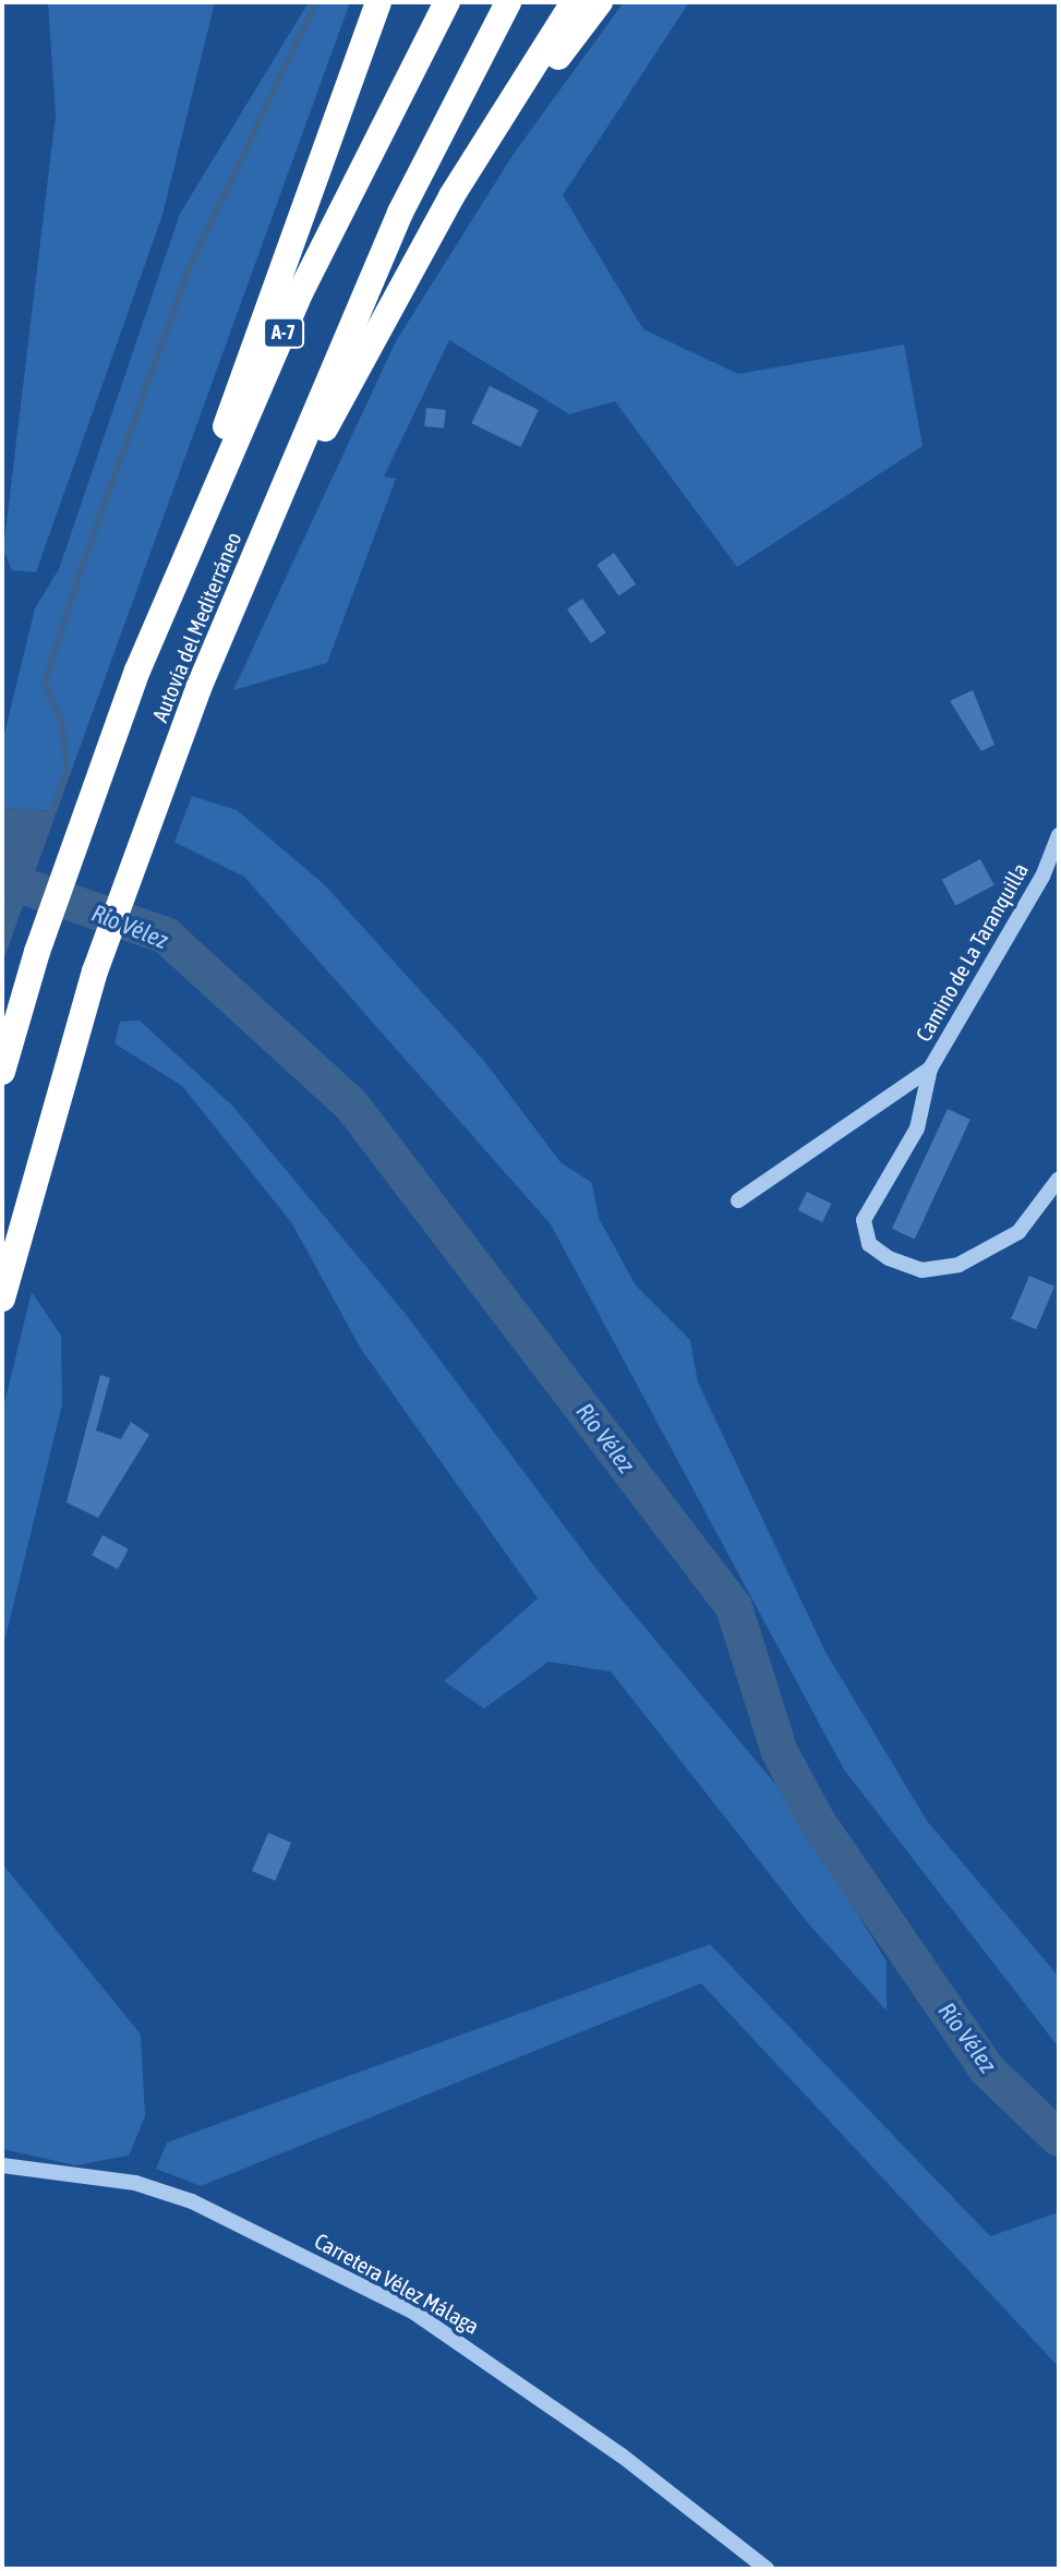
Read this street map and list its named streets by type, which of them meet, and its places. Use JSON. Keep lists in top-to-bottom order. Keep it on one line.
{"streets":{"highway":["A-7","Autovía del Mediterráneo"],"street":["Camino de La Taranquilla","Carretera Vélez Málaga"]},"water":["Río Vélez"]}
